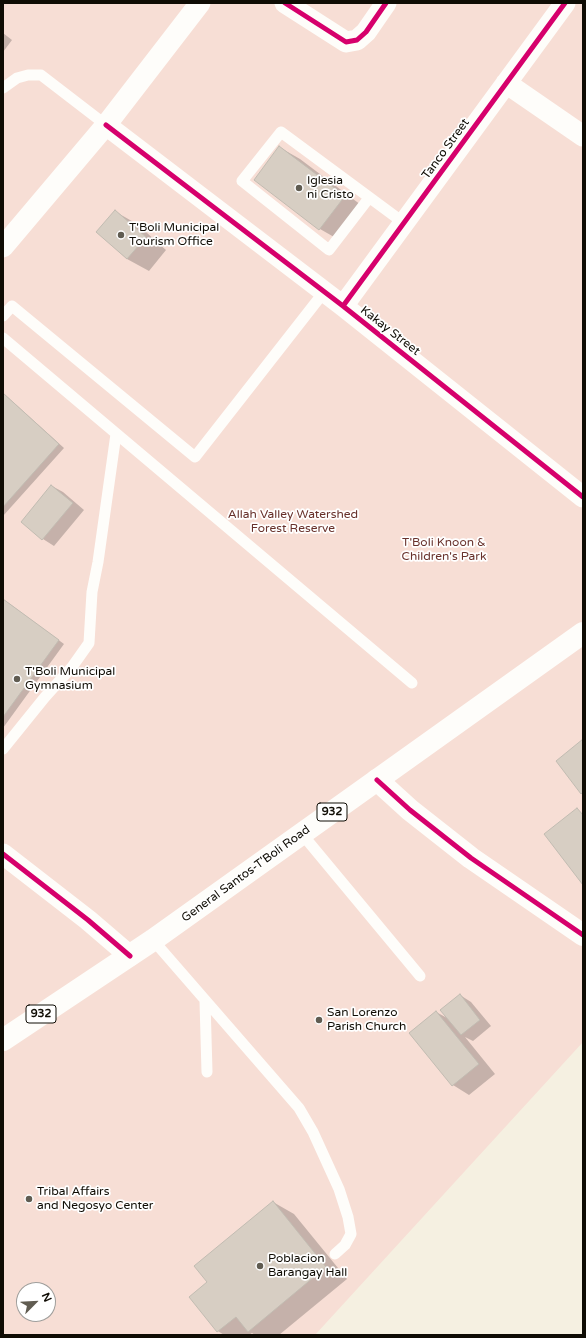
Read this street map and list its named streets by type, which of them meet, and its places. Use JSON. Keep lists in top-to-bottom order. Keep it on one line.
{"streets":{"main road":["932","General Santos-T'Boli Road"],"street":["Tanco Street","Kakay Street"]},"crossings":[["Tanco Street","Kakay Street"]],"parks":["Allah Valley Watershed Forest Reserve","T'Boli Knoon & Children's Park"],"places":["Iglesia ni Cristo","T'Boli Municipal Tourism Office","T'Boli Municipal Gymnasium","San Lorenzo Parish Church","Tribal Affairs and Negosyo Center","Poblacion Barangay Hall"],"north":"top right"}
